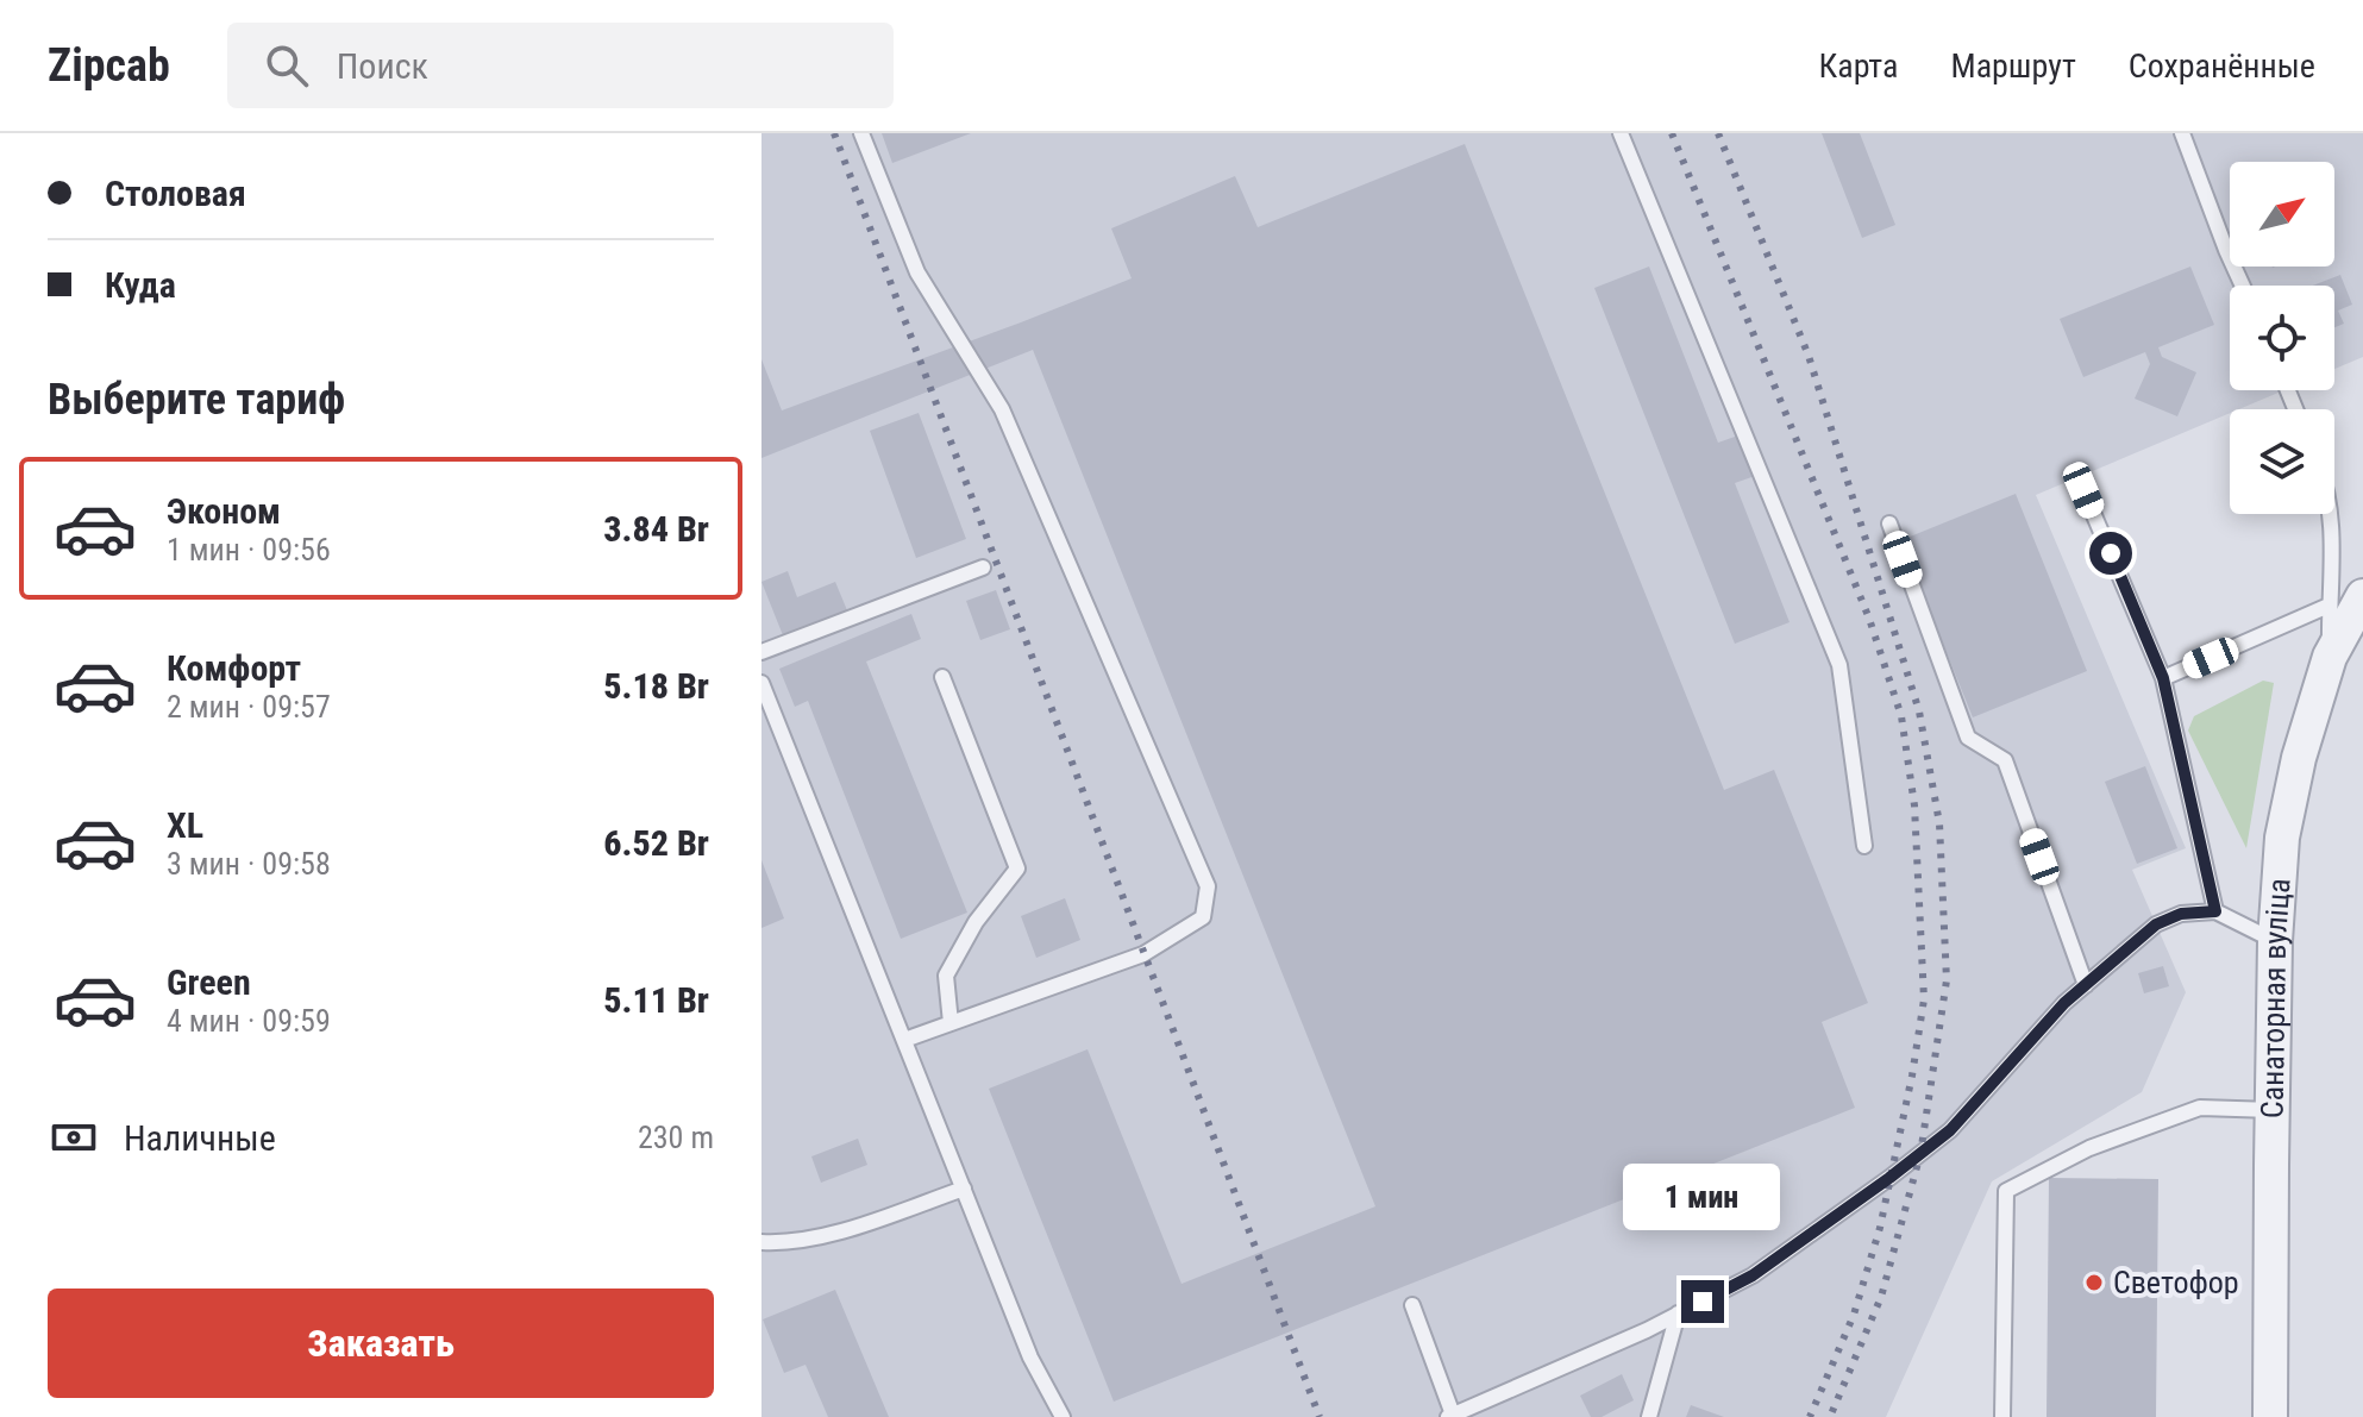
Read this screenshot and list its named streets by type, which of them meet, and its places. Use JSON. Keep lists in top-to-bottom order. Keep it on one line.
{"streets":{"street":["Санаторная вуліца"]},"places":["Светофор"],"north":"top right","page":{"header":"Zipcab","search":"Поиск","nav":["Карта","Маршрут","Сохранённые"],"banner":["Столовая","Куда"],"heading":"Выберите тариф","list":[{"name":"Эконом","note":"1 мин · 09:56","value":"3.84 Br"},{"name":"Комфорт","note":"2 мин · 09:57","value":"5.18 Br"},{"name":"XL","note":"3 мин · 09:58","value":"6.52 Br"},{"name":"Green","note":"4 мин · 09:59","value":"5.11 Br"}],"pay":["Наличные","230 m"],"bubble":"1 мин","buttons":"Заказать"}}
